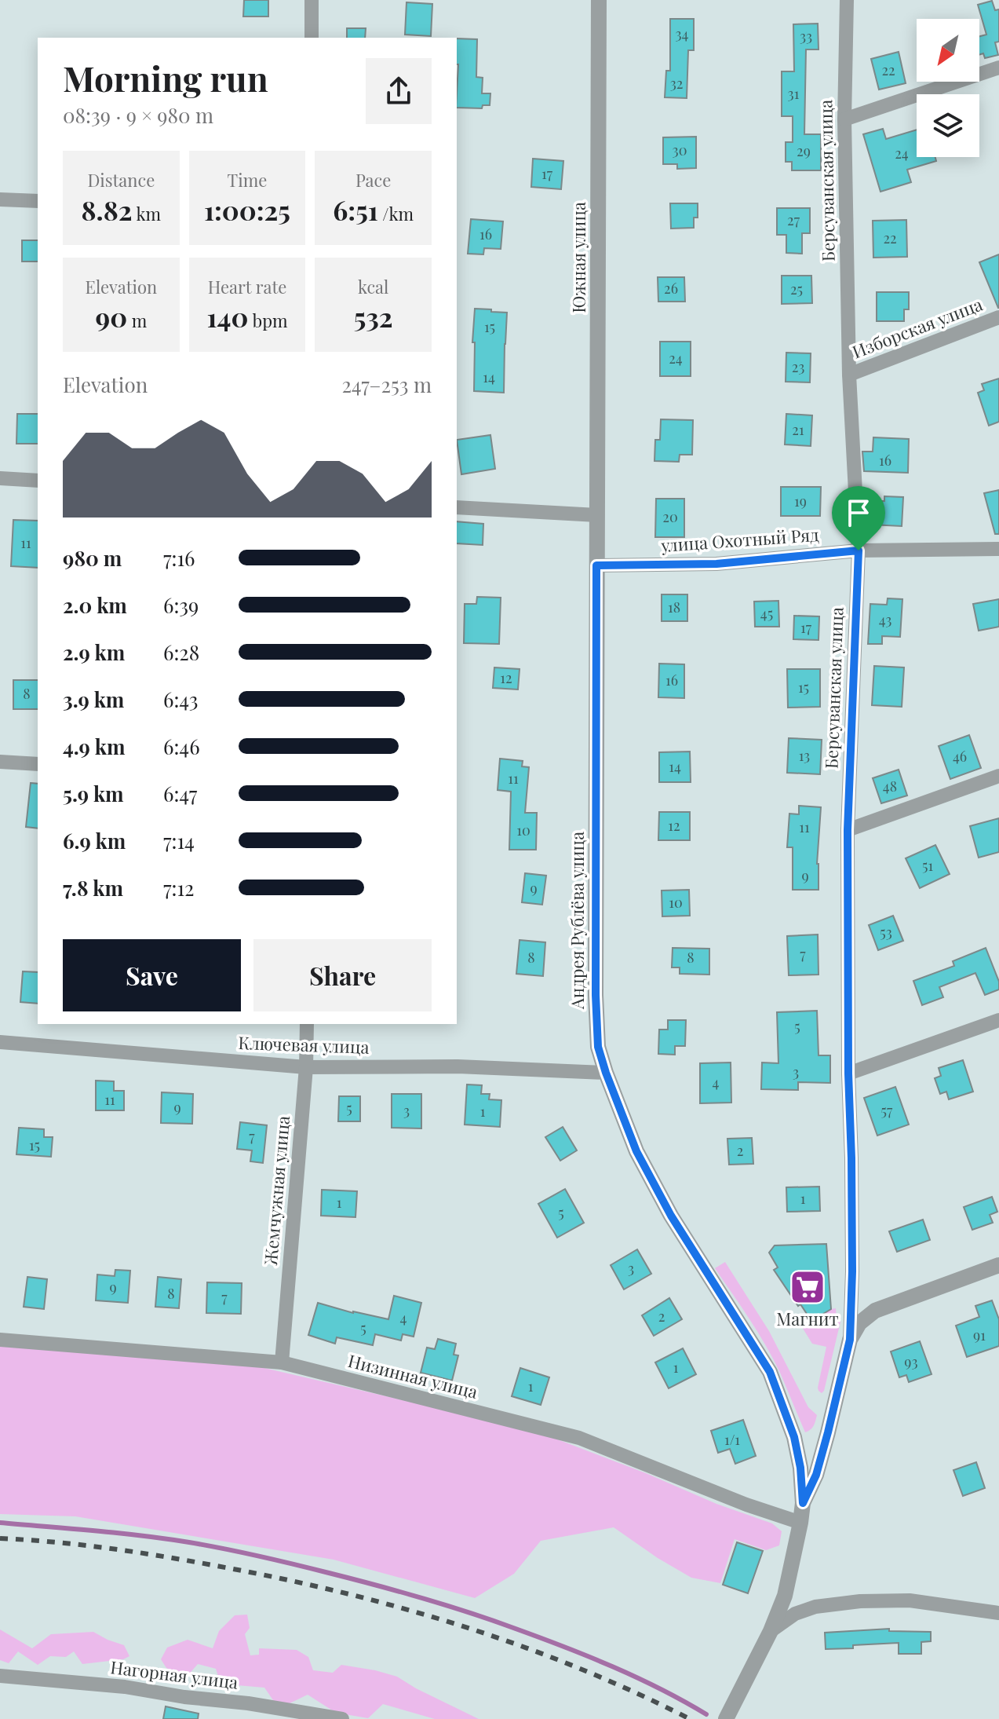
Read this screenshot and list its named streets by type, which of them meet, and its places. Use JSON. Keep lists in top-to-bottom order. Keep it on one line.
{"streets":{"street":["Берсуванская улица","Южная улица","Изборская улица","улица Охотный Ряд","Андрея Рублёва улица","Ключевая улица","Жемчужная улица","Низинная улица","Нагорная улица"]},"crossings":[["Берсуванская улица","Изборская улица"],["Берсуванская улица","улица Охотный Ряд"],["Южная улица","Андрея Рублёва улица"],["улица Охотный Ряд","Андрея Рублёва улица"],["Андрея Рублёва улица","Ключевая улица"],["Ключевая улица","Жемчужная улица"],["Жемчужная улица","Низинная улица"]],"places":{"supermarket":["Магнит"]},"house_numbers":["34","33","22","32","31","30","29","24","17","27","16","22","26","25","15","24","23","14","21","16","19","20","11","18","45","43","17","12","16","15","8","13","46","14","11","48","12","11","10","51","9","9","10","53","7","8","8","5","3","4","11","9","5","3","57","1","7","15","2","1","1","5","3","9","8","7","2","4","5","91","93","1","1","1/1"],"north":"bottom left","page":{"heading":["Morning run","08:39 · 9 × 980 m"],"stats":[["Distance","8.82 km"],["Time","1:00:25"],["Pace","6:51 /km"],["Elevation","90 m"],["Heart rate","140 bpm"],["kcal","532"]],"chart":["Elevation","247–253 m"],"list":[{"name":"980 m","note":"7:16"},{"name":"2.0 km","note":"6:39"},{"name":"2.9 km","note":"6:28"},{"name":"3.9 km","note":"6:43"},{"name":"4.9 km","note":"6:46"},{"name":"5.9 km","note":"6:47"},{"name":"6.9 km","note":"7:14"},{"name":"7.8 km","note":"7:12"}],"buttons":["Save","Share"]}}
